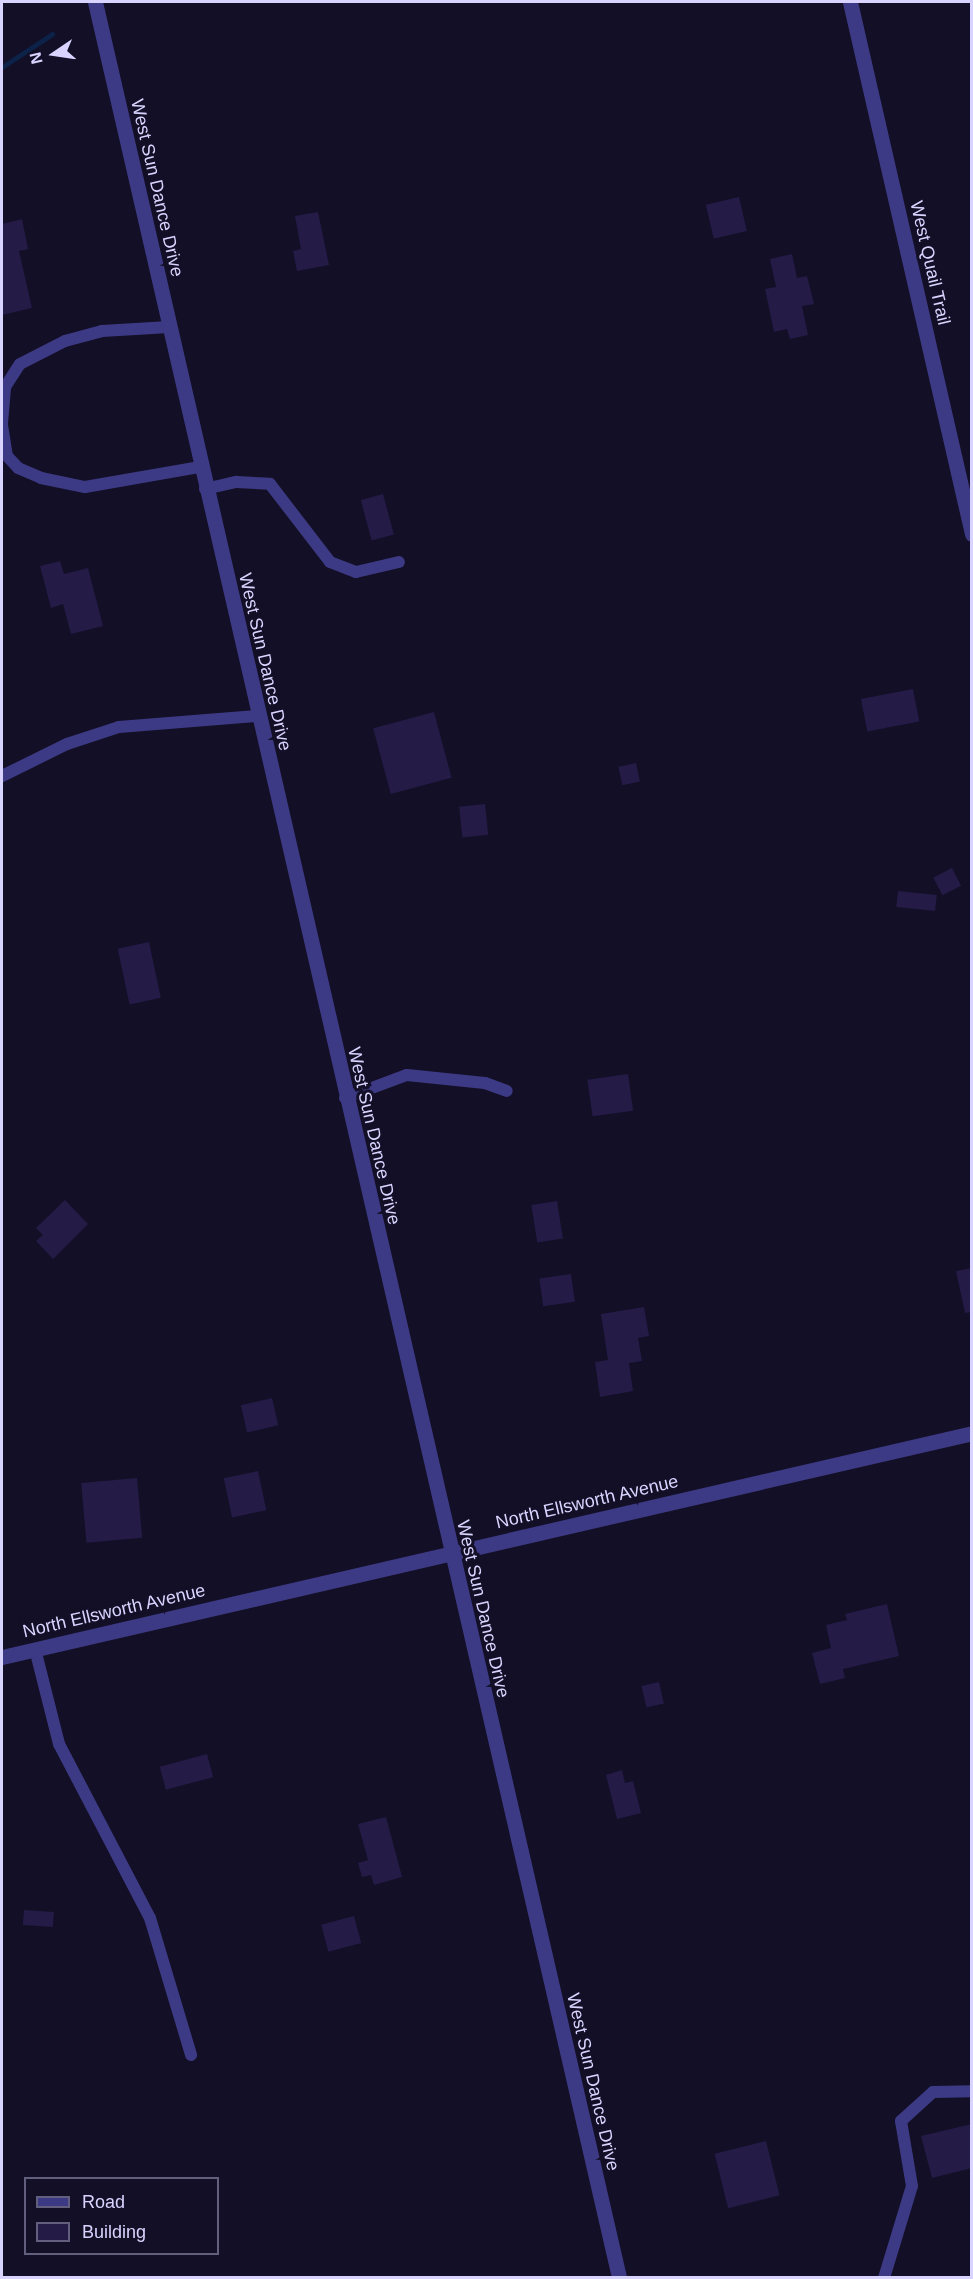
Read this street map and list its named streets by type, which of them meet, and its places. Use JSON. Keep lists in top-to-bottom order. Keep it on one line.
{"streets":{"street":["West Sun Dance Drive","West Quail Trail","North Ellsworth Avenue"]},"crossings":[["West Sun Dance Drive","North Ellsworth Avenue"]],"legend":["Road","Building"],"north":"left"}
